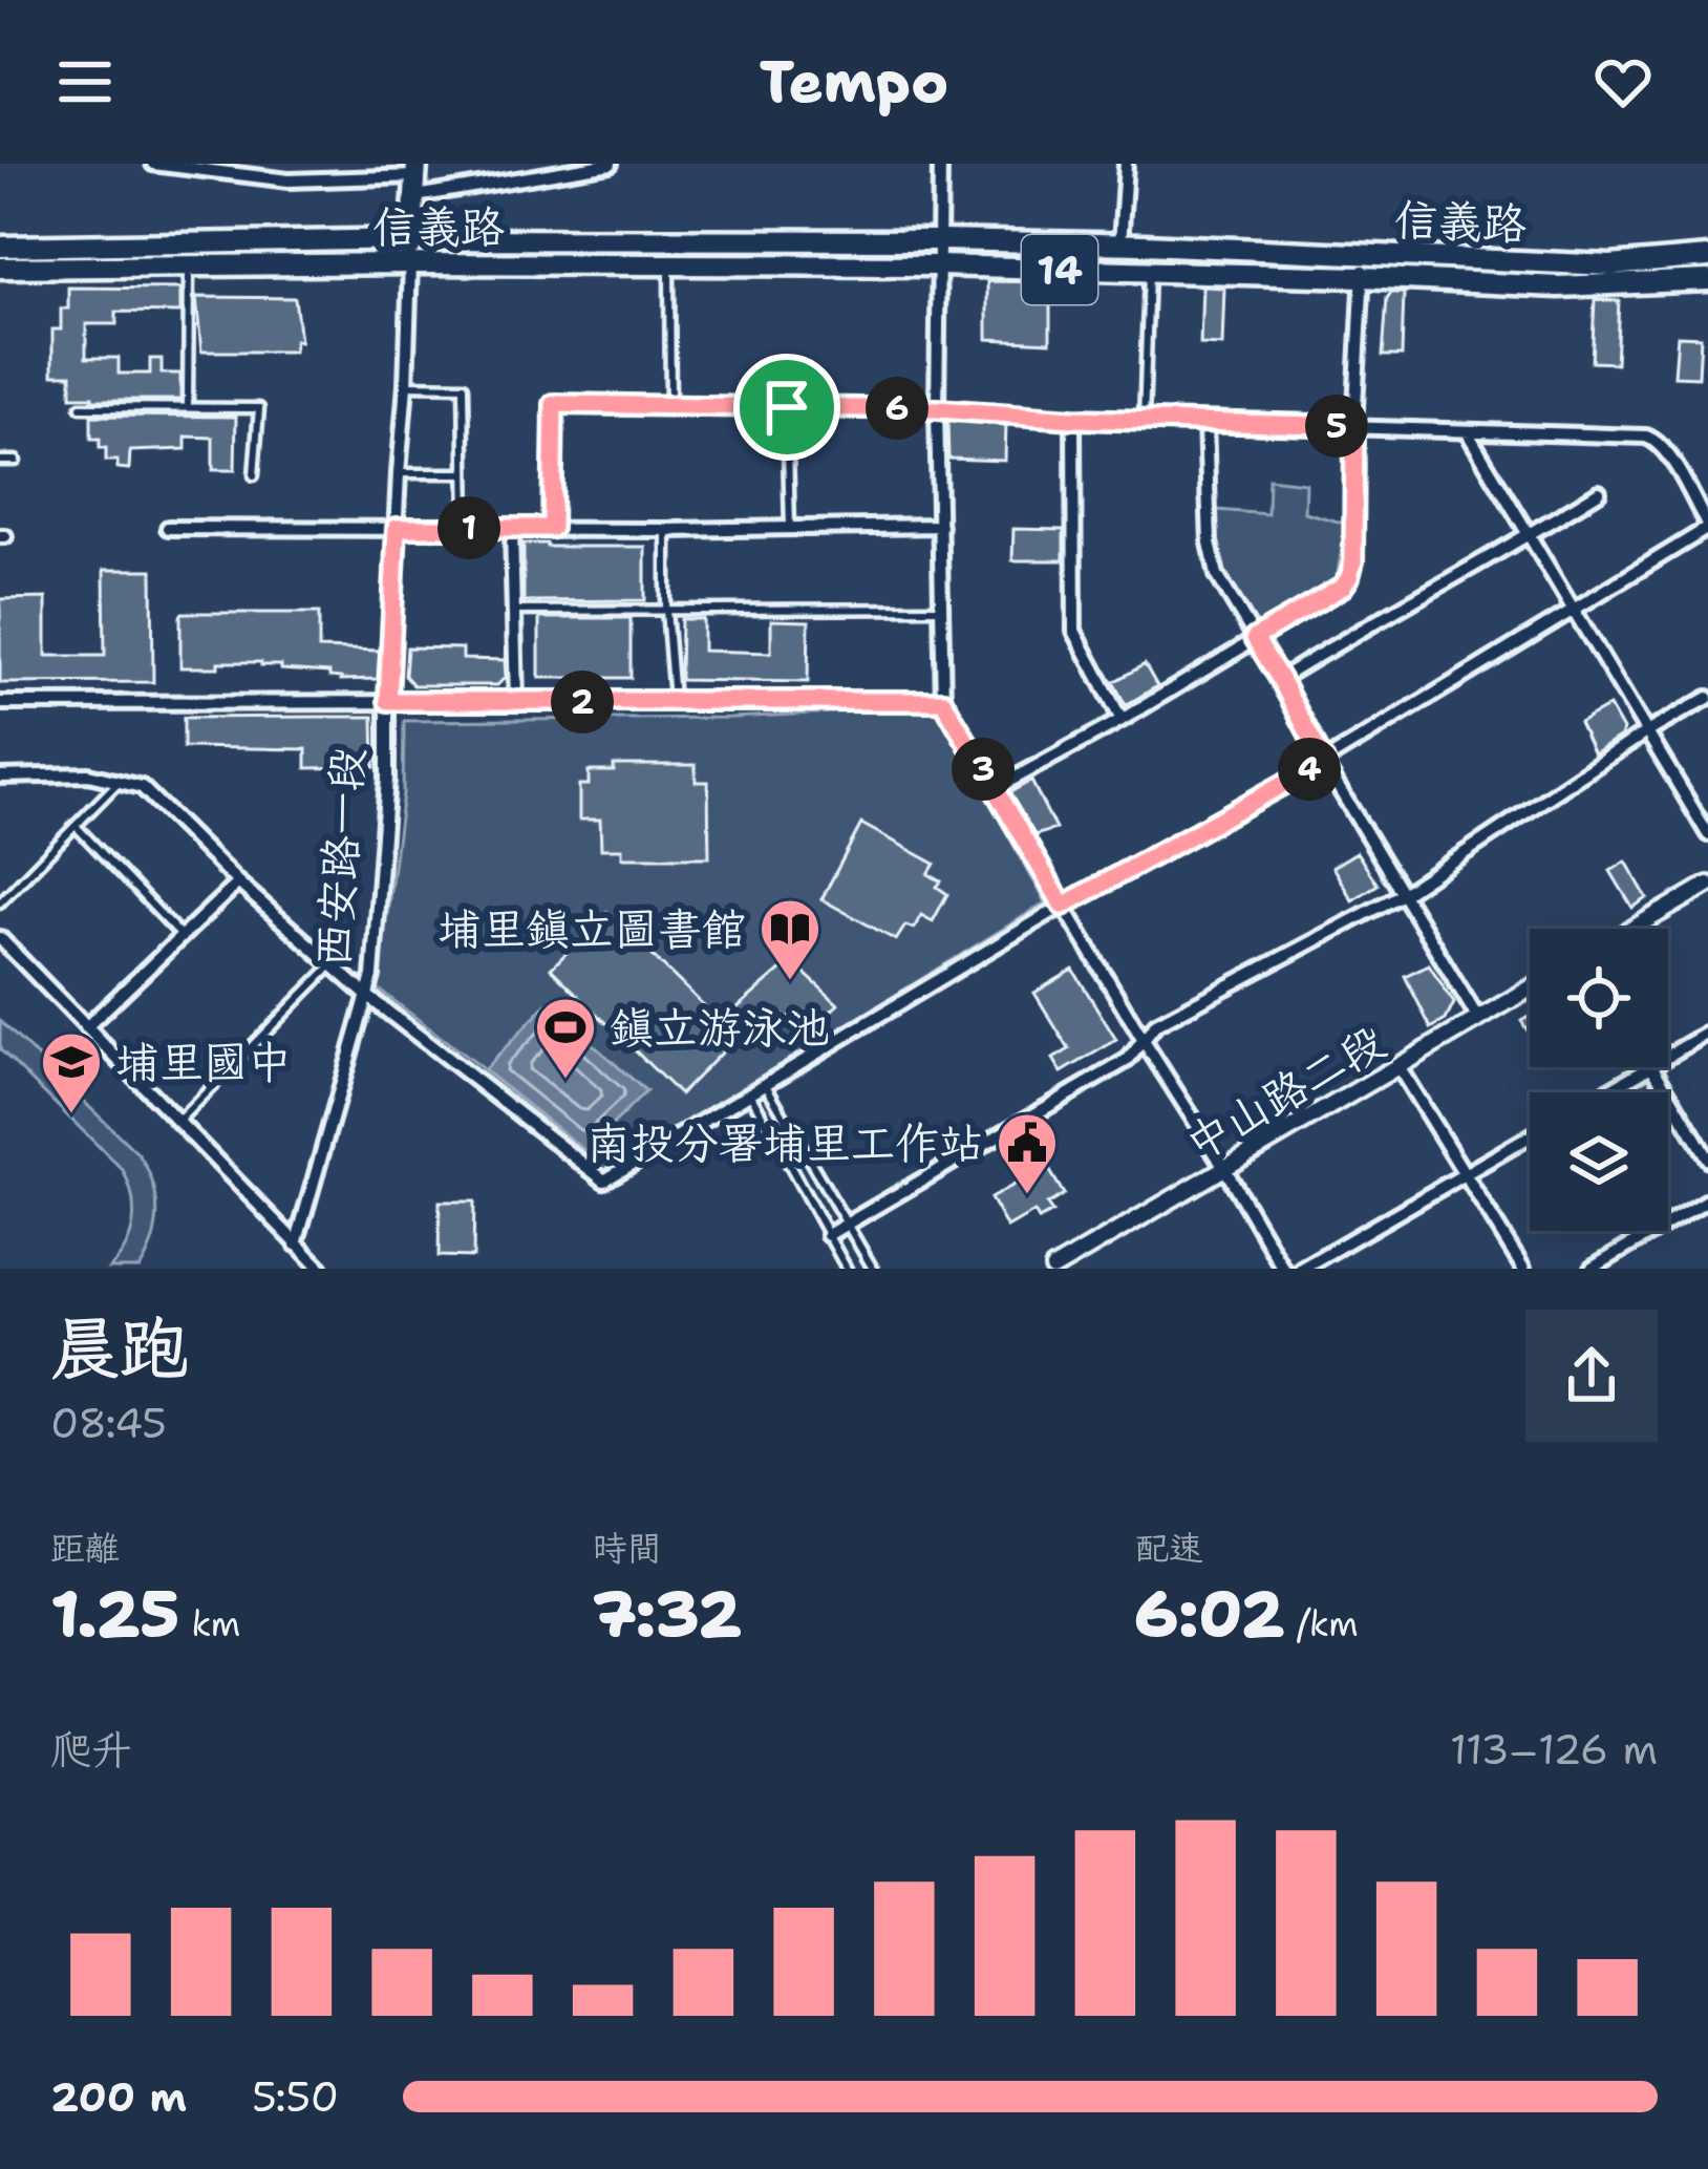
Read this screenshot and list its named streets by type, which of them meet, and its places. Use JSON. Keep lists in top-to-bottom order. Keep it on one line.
{"streets":{"main road":["信義路","14","西安路一段"],"street":["中山路二段"]},"crossings":[["信義路","西安路一段"]],"places":{"library":["埔里鎮立圖書館"],"sports":["鎮立游泳池"],"school or university":["埔里國中"],"public building":["南投分署埔里工作站"]},"page":{"header":"Tempo","pins":["6","5","1","2","3","4"],"heading":["晨跑","08:45"],"stats":[["距離","1.25 km"],["時間","7:32"],["配速","6:02 /km"]],"chart":["爬升","113–126 m"],"list":[{"name":"200 m","note":"5:50"}]}}
